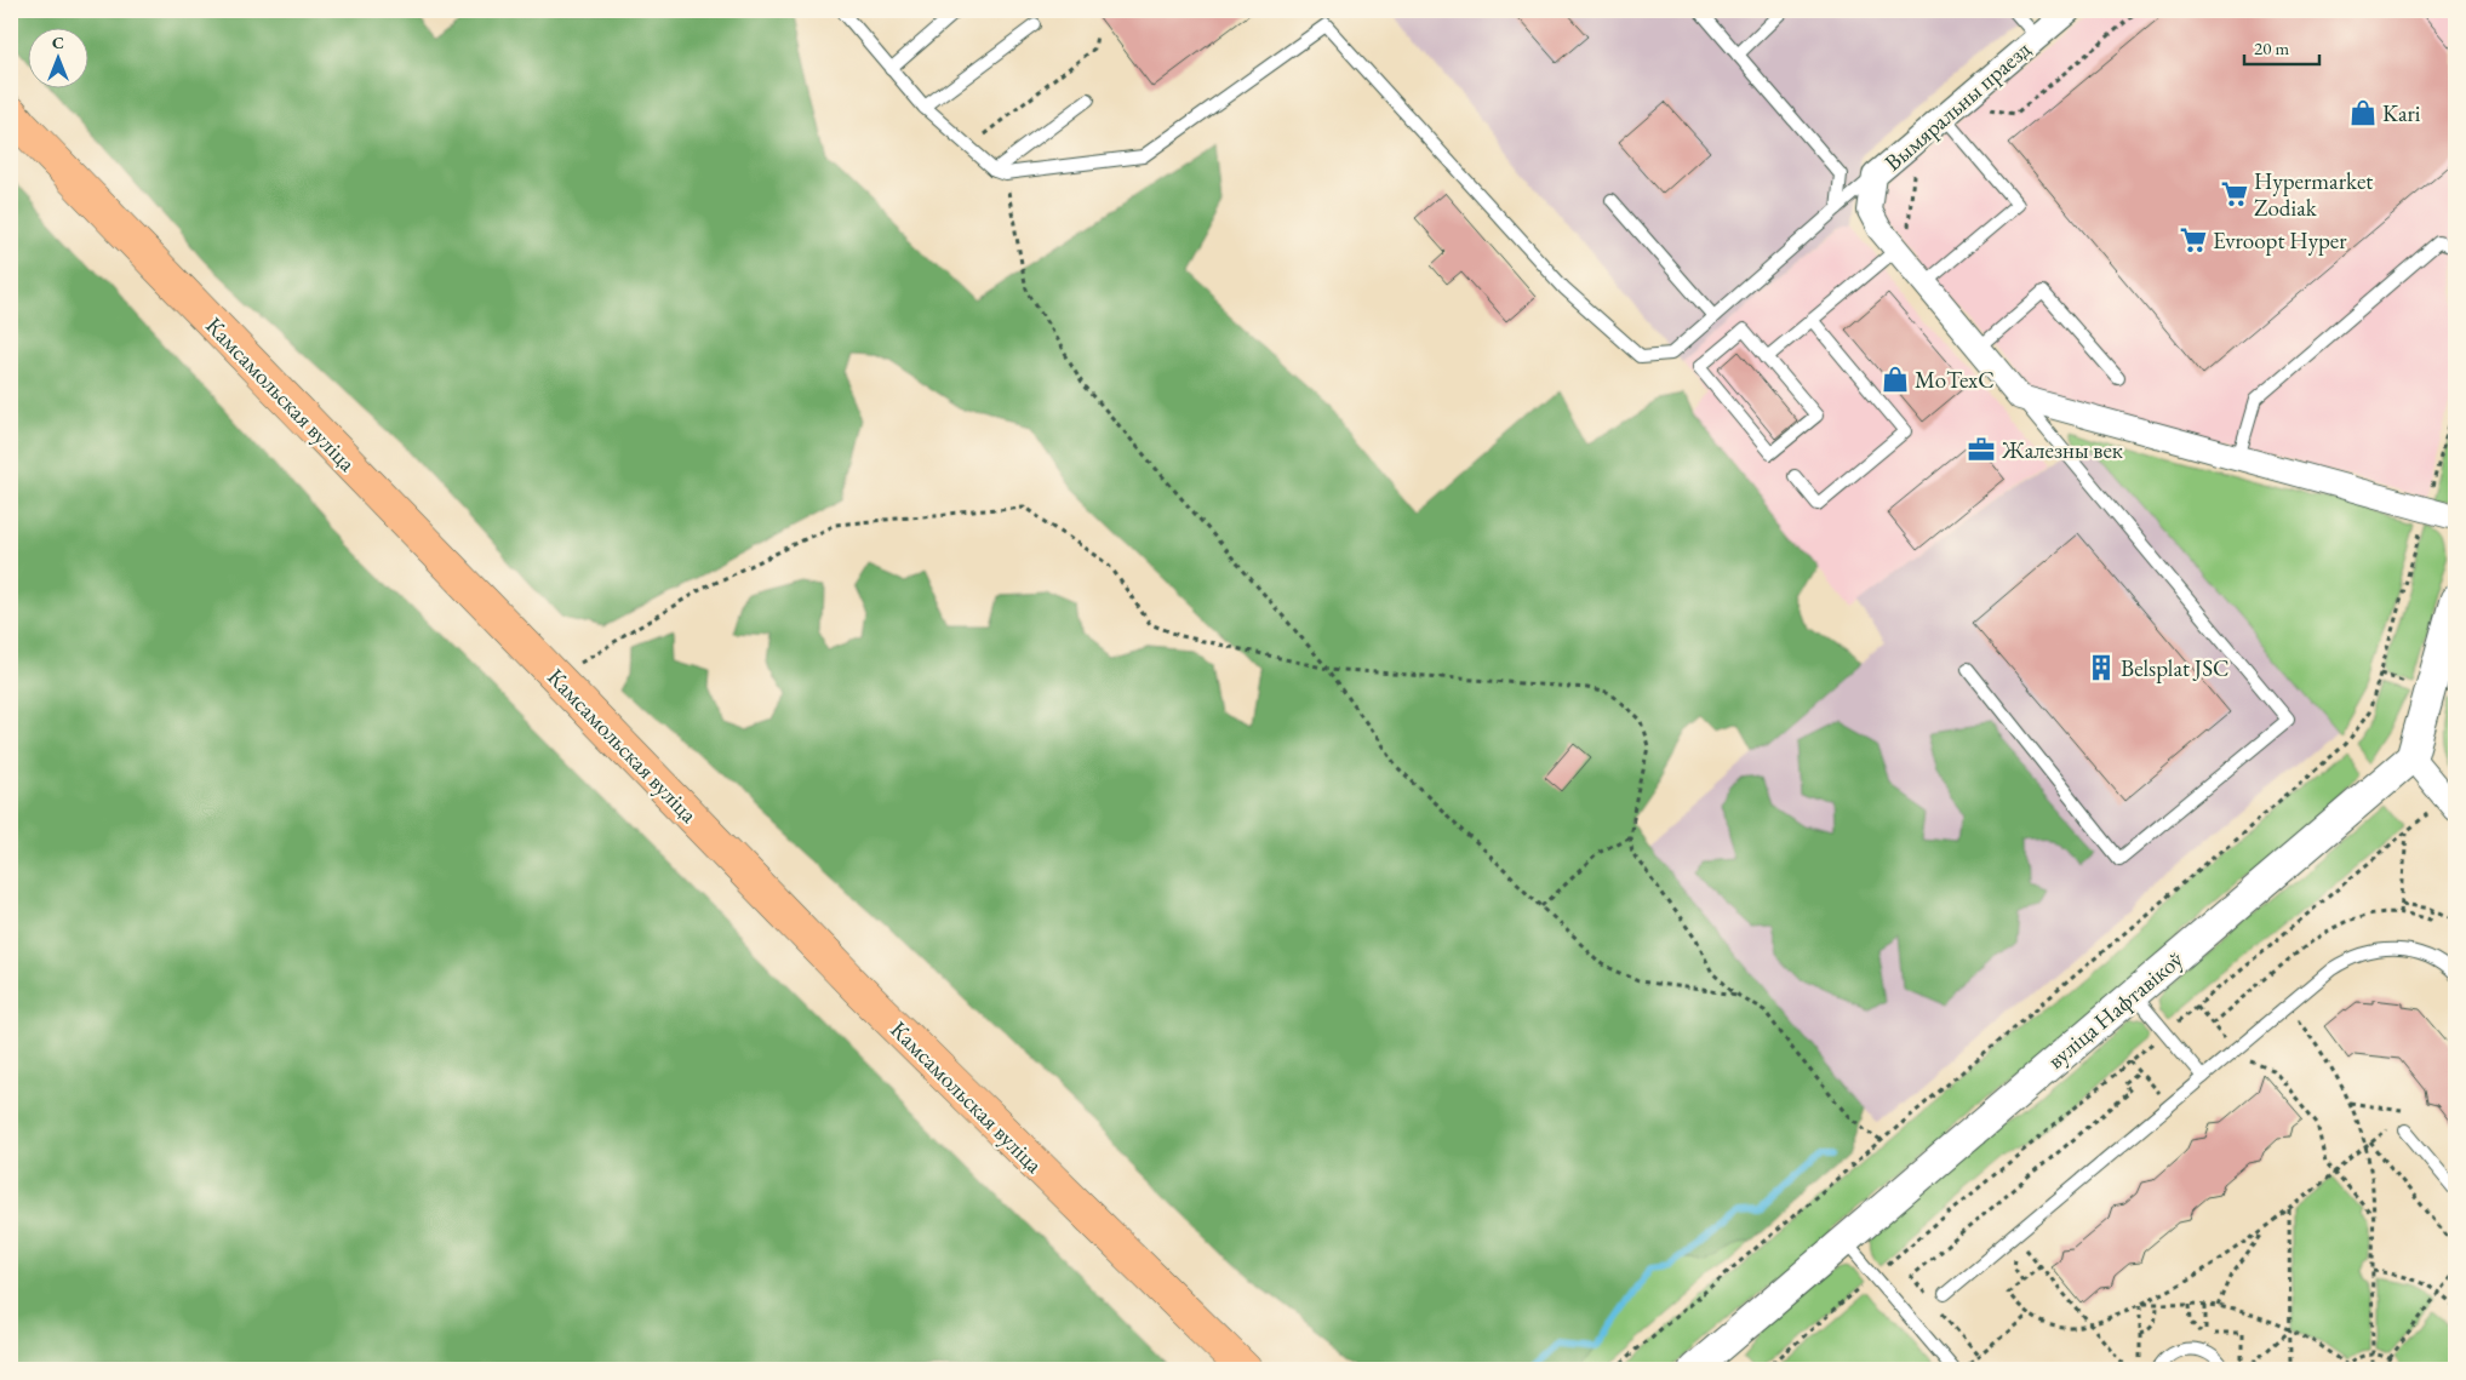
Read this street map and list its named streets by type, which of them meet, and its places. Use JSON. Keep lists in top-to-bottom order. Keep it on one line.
{"streets":{"main road":["Камсамольская вуліца"],"street":["Вымяральны праезд","вуліца Нафтавікоў"]},"places":{"shop":["Kari","MoTexC"],"supermarket":["Hypermarket Zodiak","Evroopt Hyper"],"office":["Жалезны век"],"building":["Belsplat JSC"]},"scale_bar":"20 m","north":"top"}
